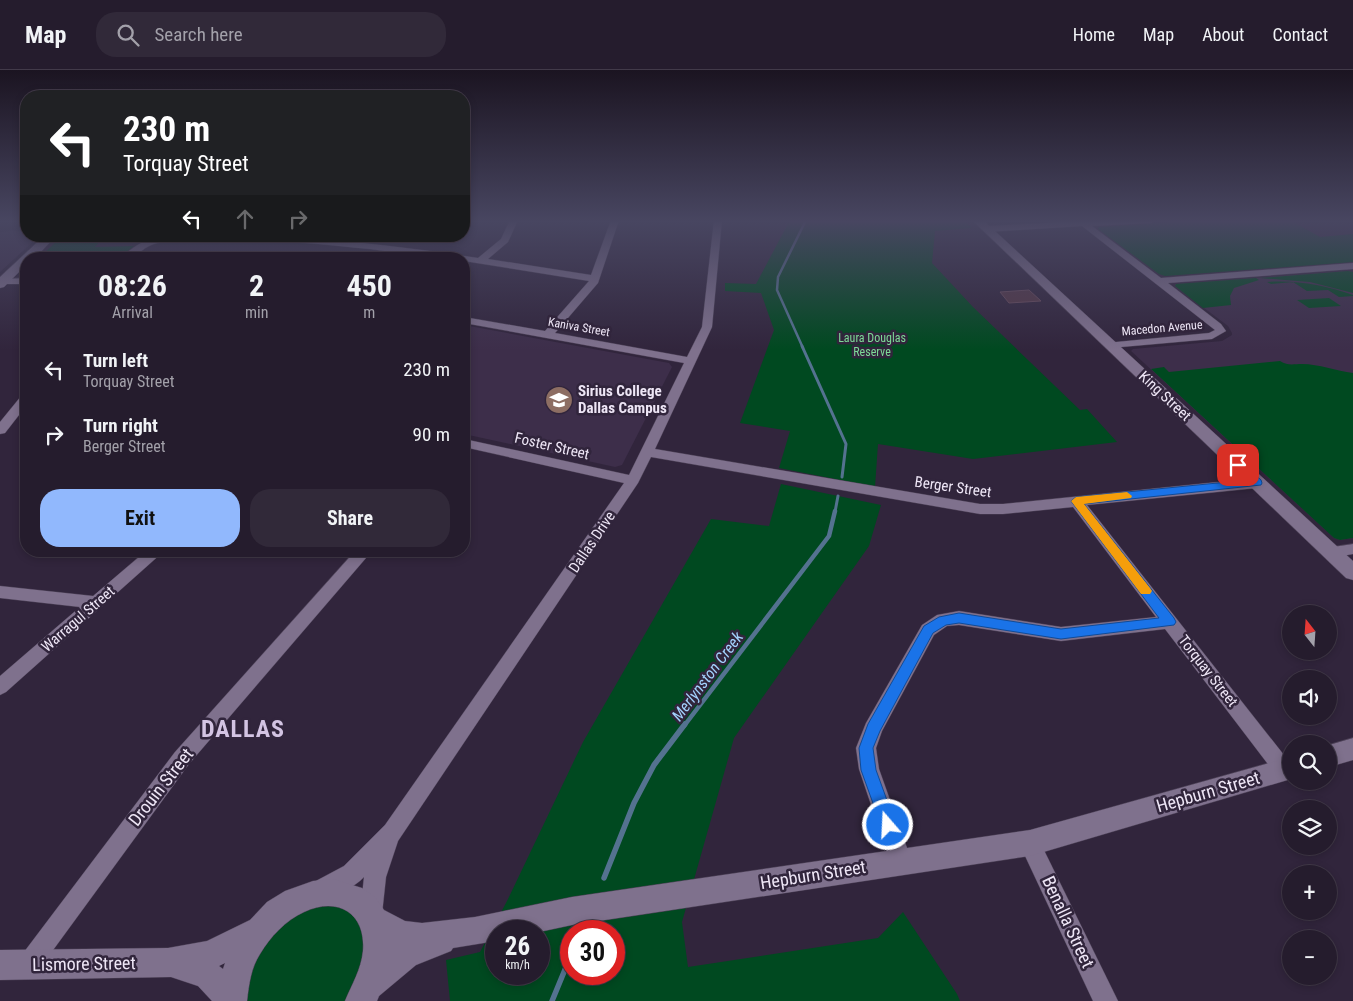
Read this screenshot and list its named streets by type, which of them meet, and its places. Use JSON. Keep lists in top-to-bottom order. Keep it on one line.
{"streets":{"street":["Kaniva Street","Macedon Avenue","King Street","Foster Street","Berger Street","Dallas Drive","Warragul Street","Torquay Street","Drouin Street","Hepburn Street","Benalla Street","Lismore Street"]},"crossings":[["Kaniva Street","Dallas Drive"],["Macedon Avenue","King Street"],["King Street","Berger Street"],["Foster Street","Dallas Drive"],["Berger Street","Dallas Drive"],["Berger Street","Torquay Street"],["Dallas Drive","Hepburn Street"],["Drouin Street","Lismore Street"],["Hepburn Street","Benalla Street"],["Hepburn Street","Lismore Street"]],"districts":["DALLAS"],"water":["Merlynston Creek"],"parks":["Laura Douglas Reserve"],"places":{"school or university":["Sirius College Dallas Campus"]},"north":"top","page":{"header":"Map","search":"Search here","nav":["Home","Map","About","Contact"],"turn":["230 m","Torquay Street"],"eta":["08:26","Arrival","2","min","450","m"],"list":[{"name":"Turn left","note":"Torquay Street","value":"230 m"},{"name":"Turn right","note":"Berger Street","value":"90 m"}],"buttons":["Exit","Share"],"map_buttons":["+","−"],"speed":"26 km/h","limit":"30"}}
